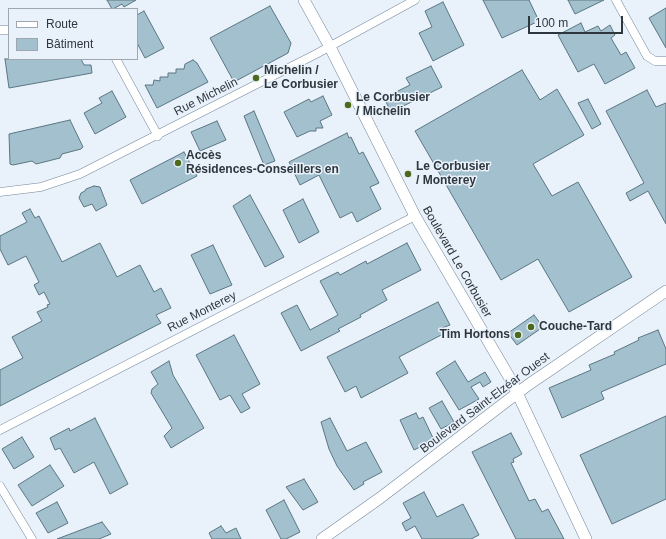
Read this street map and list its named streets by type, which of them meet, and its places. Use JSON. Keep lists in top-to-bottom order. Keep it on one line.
{"streets":{"street":["Rue Michelin","Boulevard Le Corbusier","Rue Monterey","Boulevard Saint-Elzéar Ouest"]},"crossings":[["Rue Michelin","Boulevard Le Corbusier"],["Boulevard Le Corbusier","Rue Monterey"],["Boulevard Le Corbusier","Boulevard Saint-Elzéar Ouest"]],"places":["Michelin / Le Corbusier","Le Corbusier / Michelin","Accès Résidences-Conseillers en","Le Corbusier / Monterey","Couche-Tard","Tim Hortons"],"legend":["Route","Bâtiment"],"scale_bar":"100 m"}
